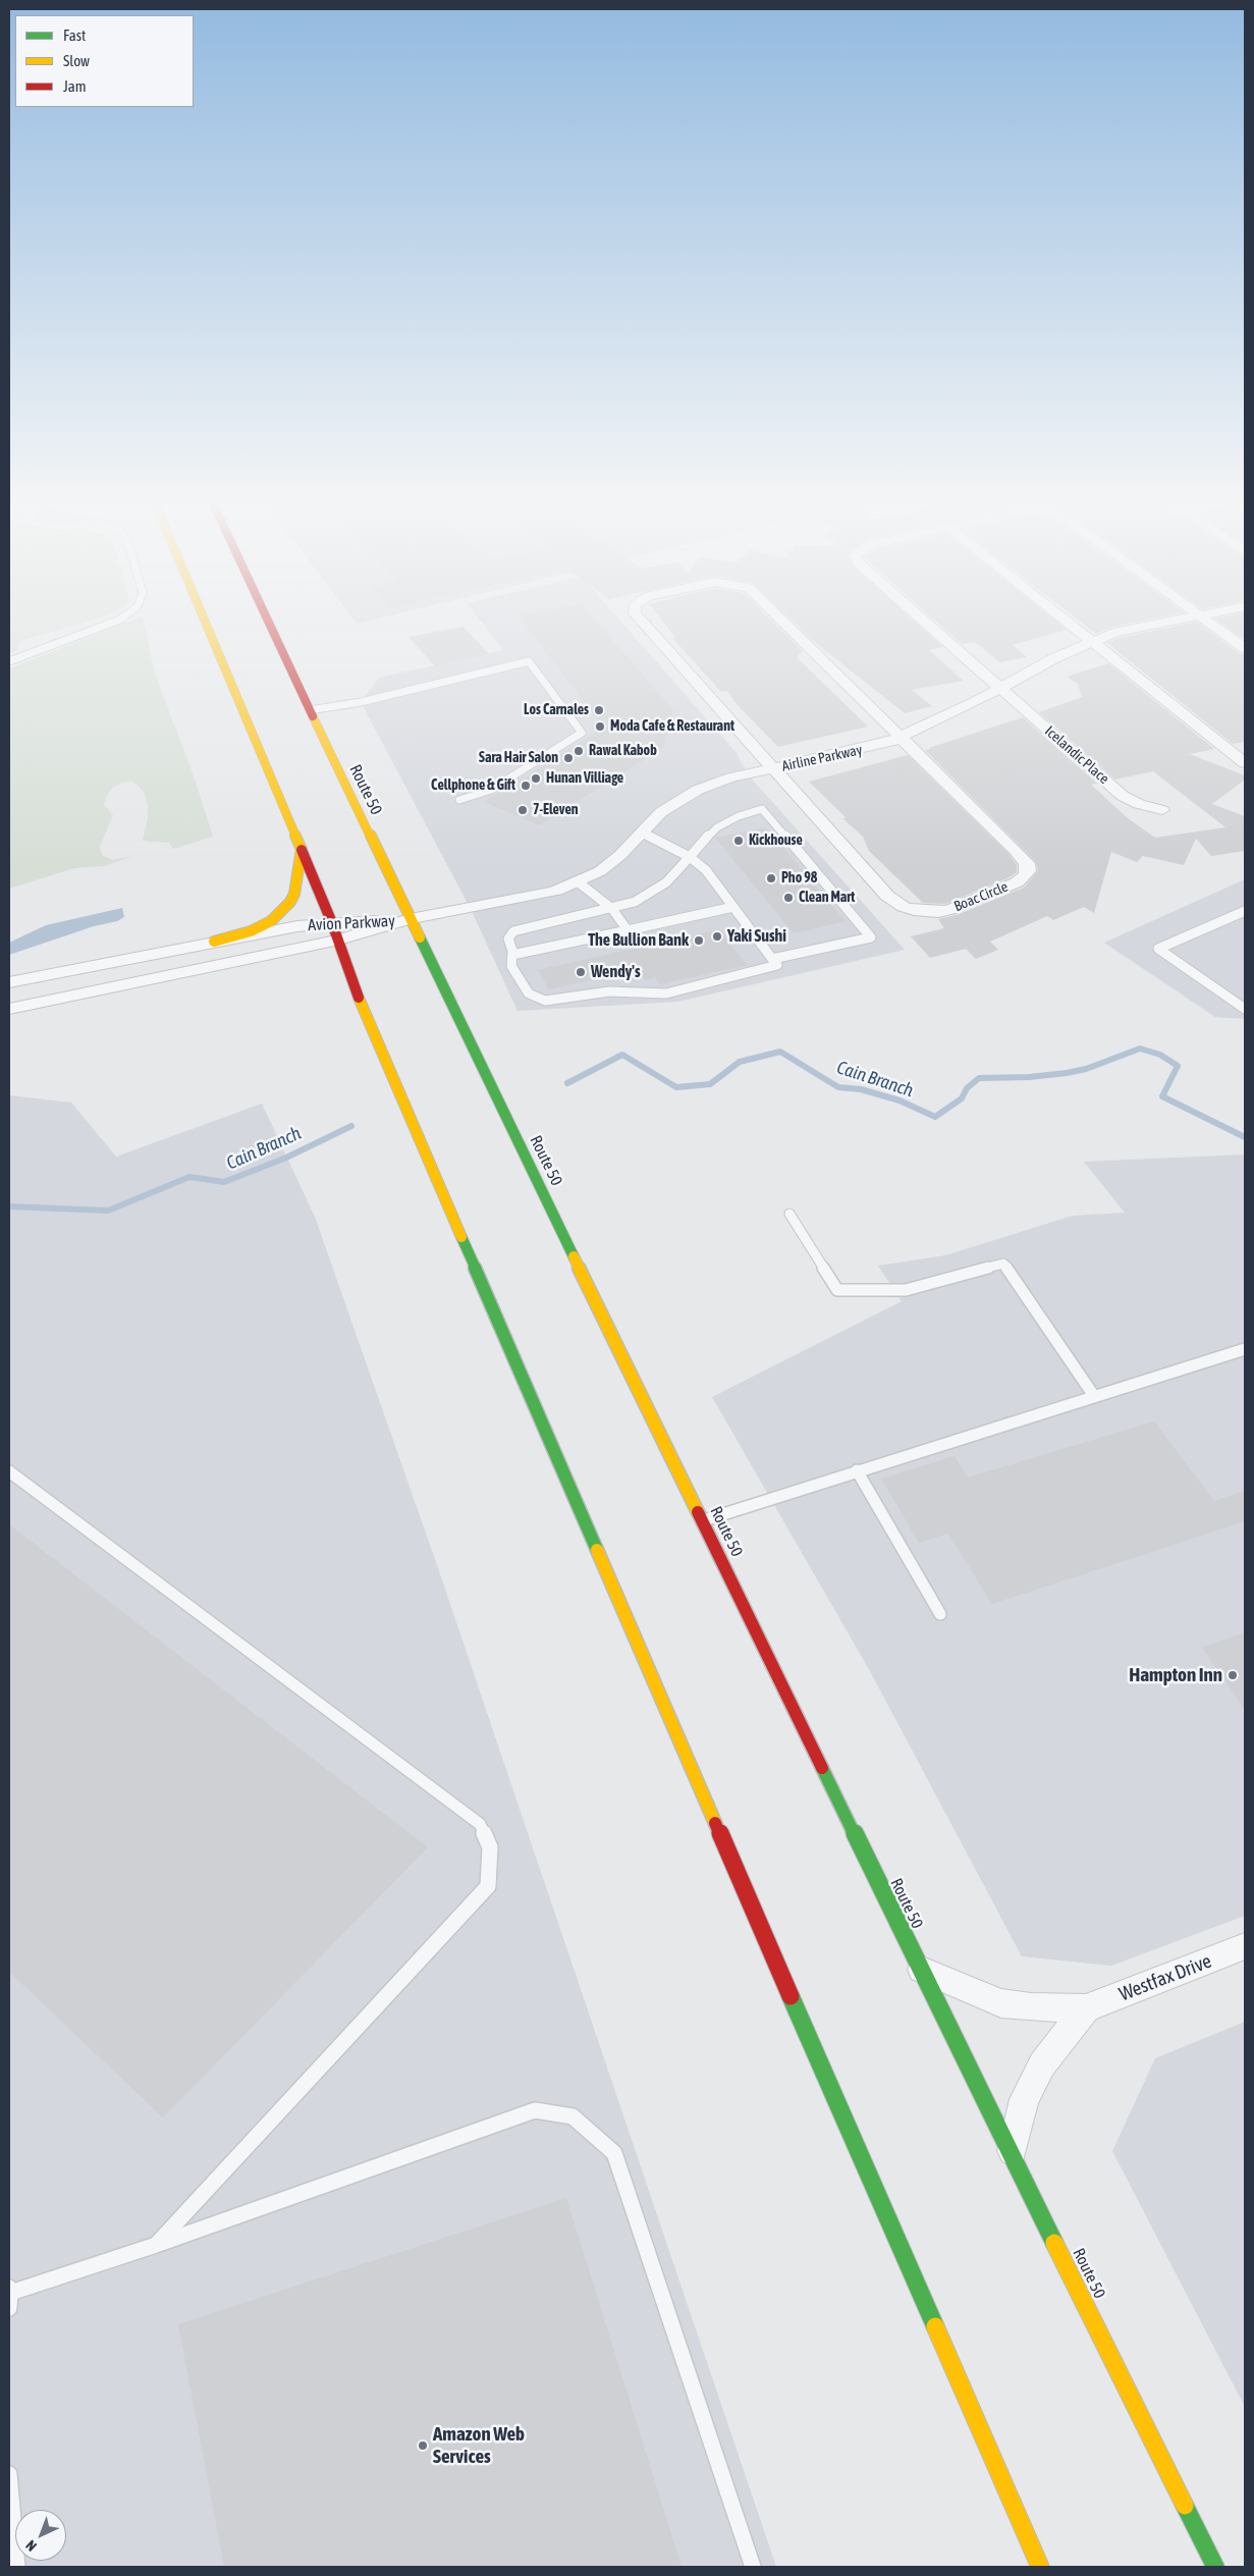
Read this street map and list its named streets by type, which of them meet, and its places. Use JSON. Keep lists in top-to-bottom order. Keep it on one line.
{"streets":{"highway":["Route 50"],"street":["Icelandic Place","Airline Parkway","Boac Circle","Avion Parkway","Westfax Drive"]},"crossings":[["Icelandic Place","Airline Parkway"],["Airline Parkway","Route 50"],["Airline Parkway","Boac Circle"],["Airline Parkway","Avion Parkway"],["Route 50","Avion Parkway"],["Route 50","Westfax Drive"]],"water":["Cain Branch"],"places":["Los Carnales","Moda Cafe & Restaurant","Rawal Kabob","Sara Hair Salon","Hunan Villiage","Cellphone & Gift","7-Eleven","Kickhouse","Pho 98","Clean Mart","Yaki Sushi","The Bullion Bank","Wendy's","Hampton Inn","Amazon Web Services"],"legend":["Fast","Slow","Jam"],"north":"bottom left"}
